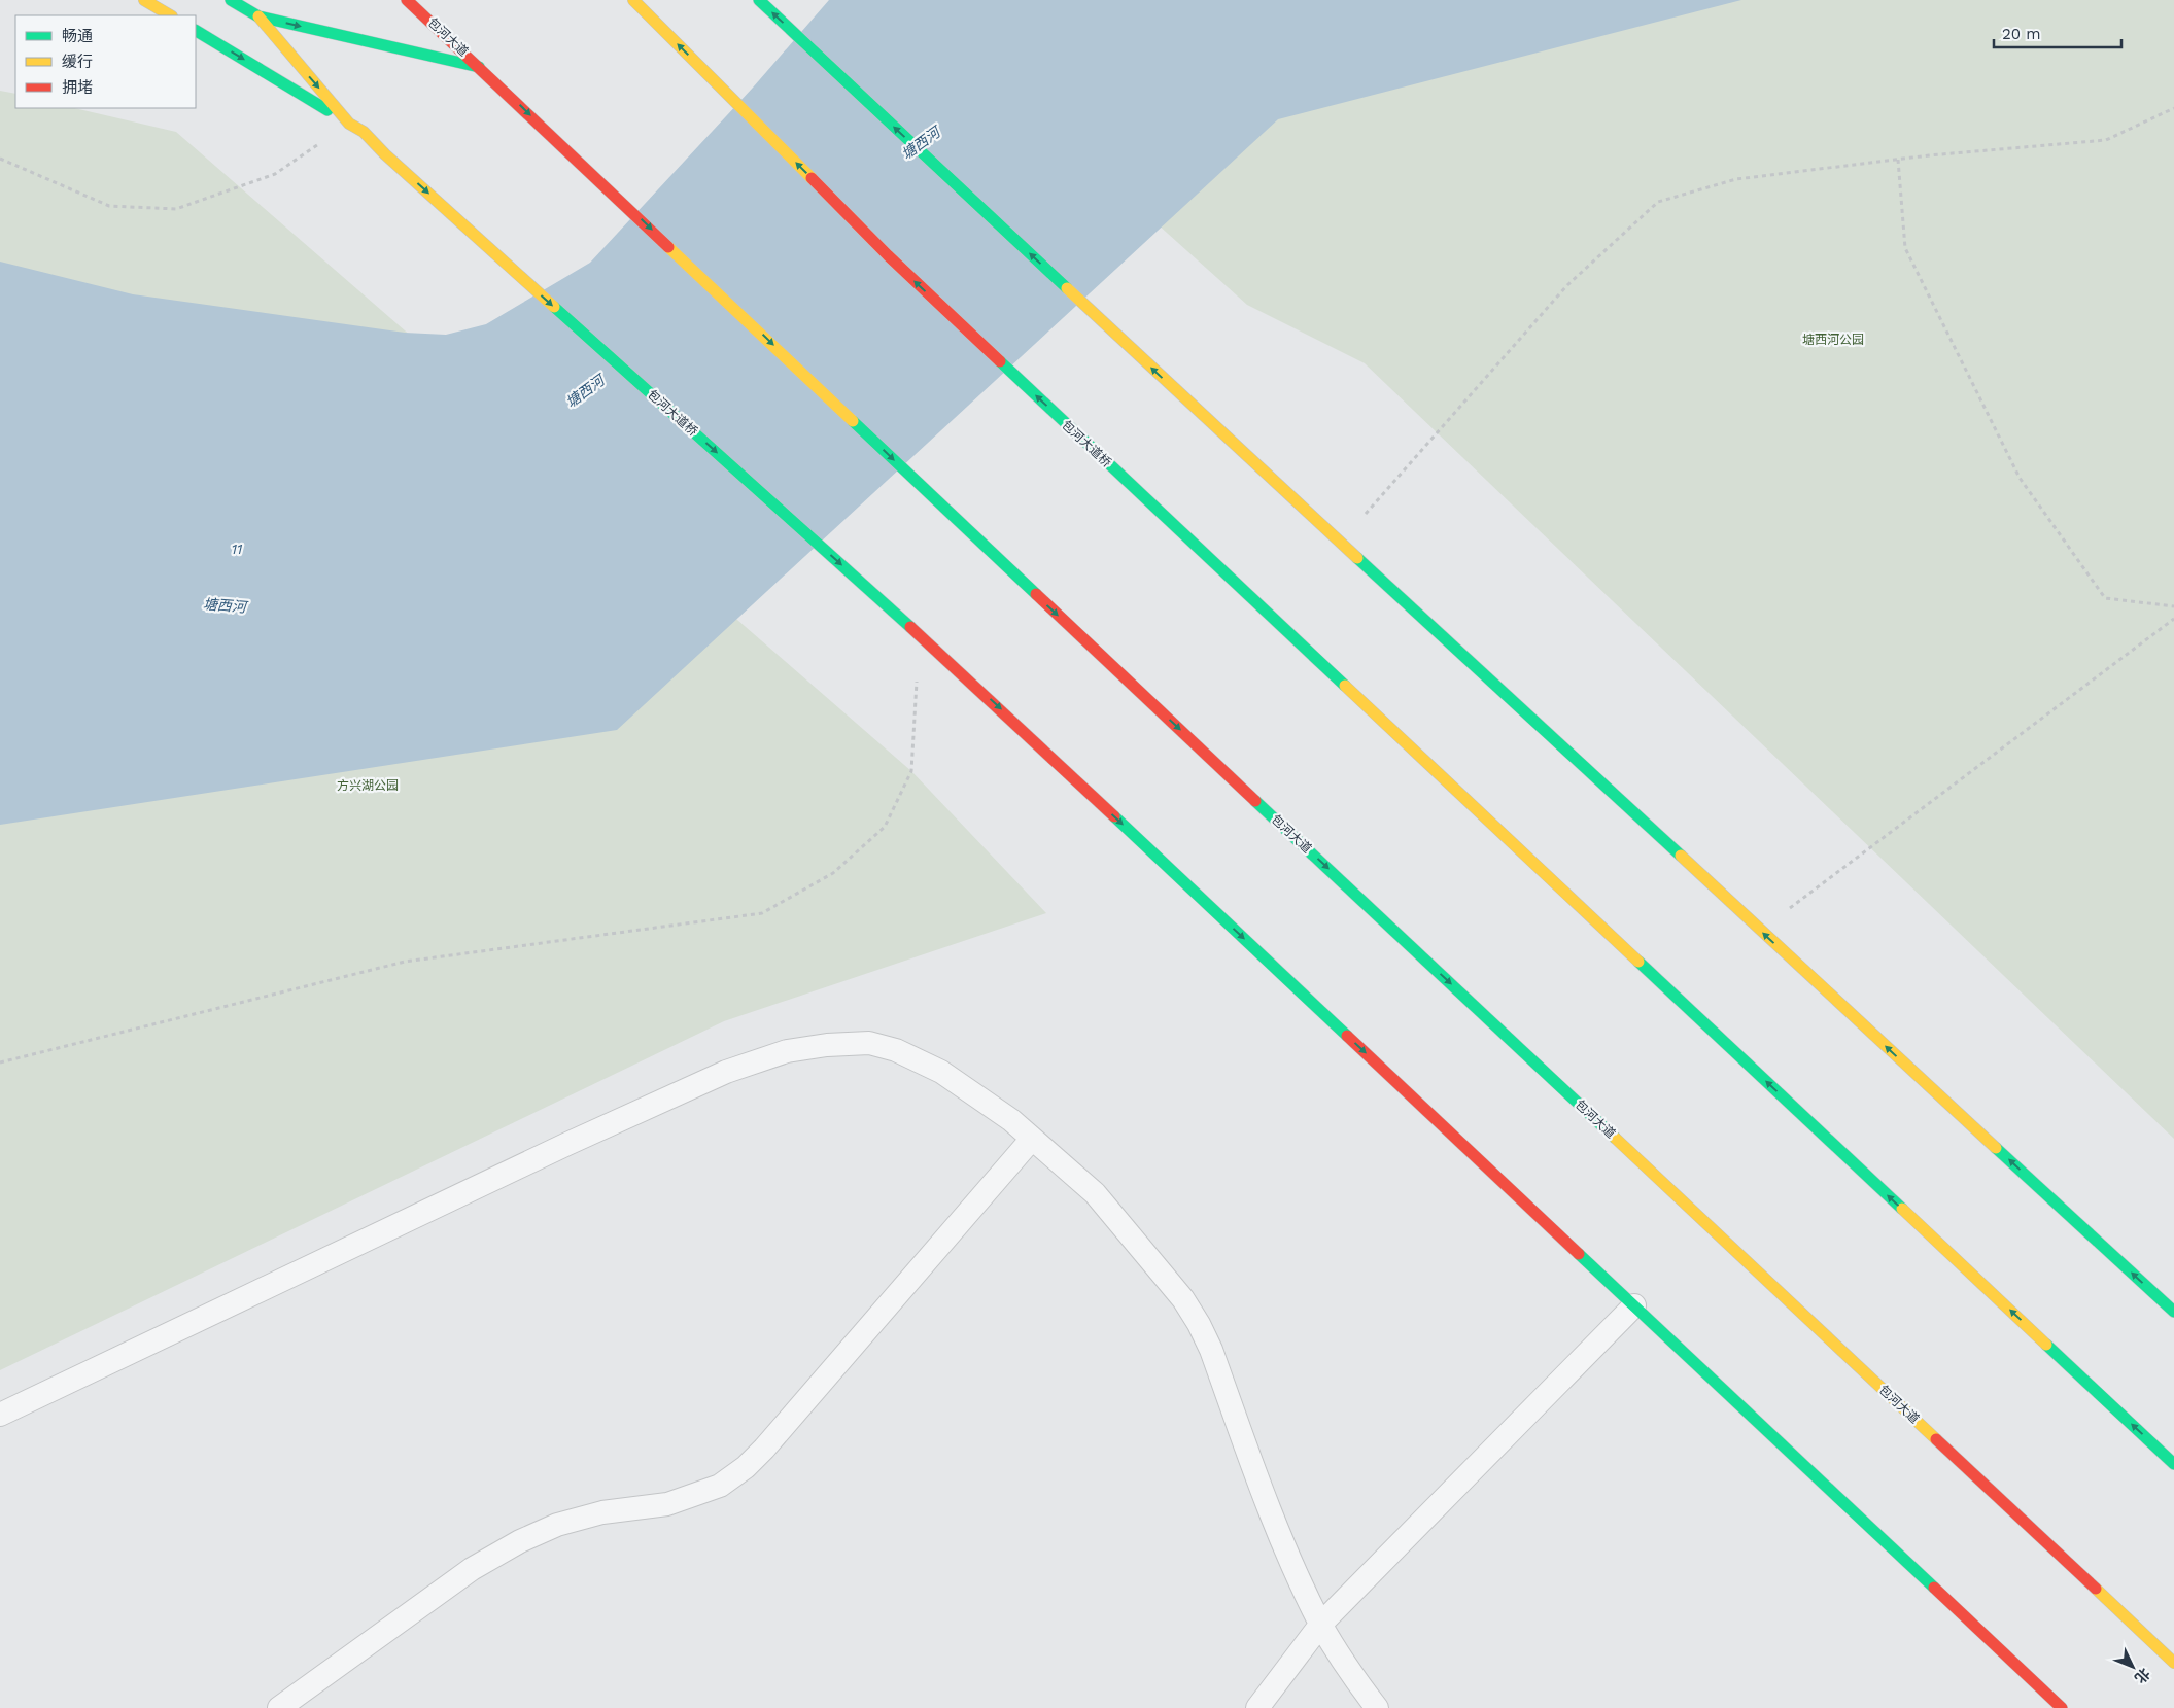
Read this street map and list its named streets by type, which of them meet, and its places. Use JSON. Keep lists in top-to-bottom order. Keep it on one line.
{"streets":{"main road":["包河大道","包河大道桥"]},"one_way":["包河大道"],"water":["塘西河","11"],"parks":["塘西河公园","方兴湖公园"],"legend":["畅通","缓行","拥堵"],"scale_bar":"20 m","north":"bottom right"}
